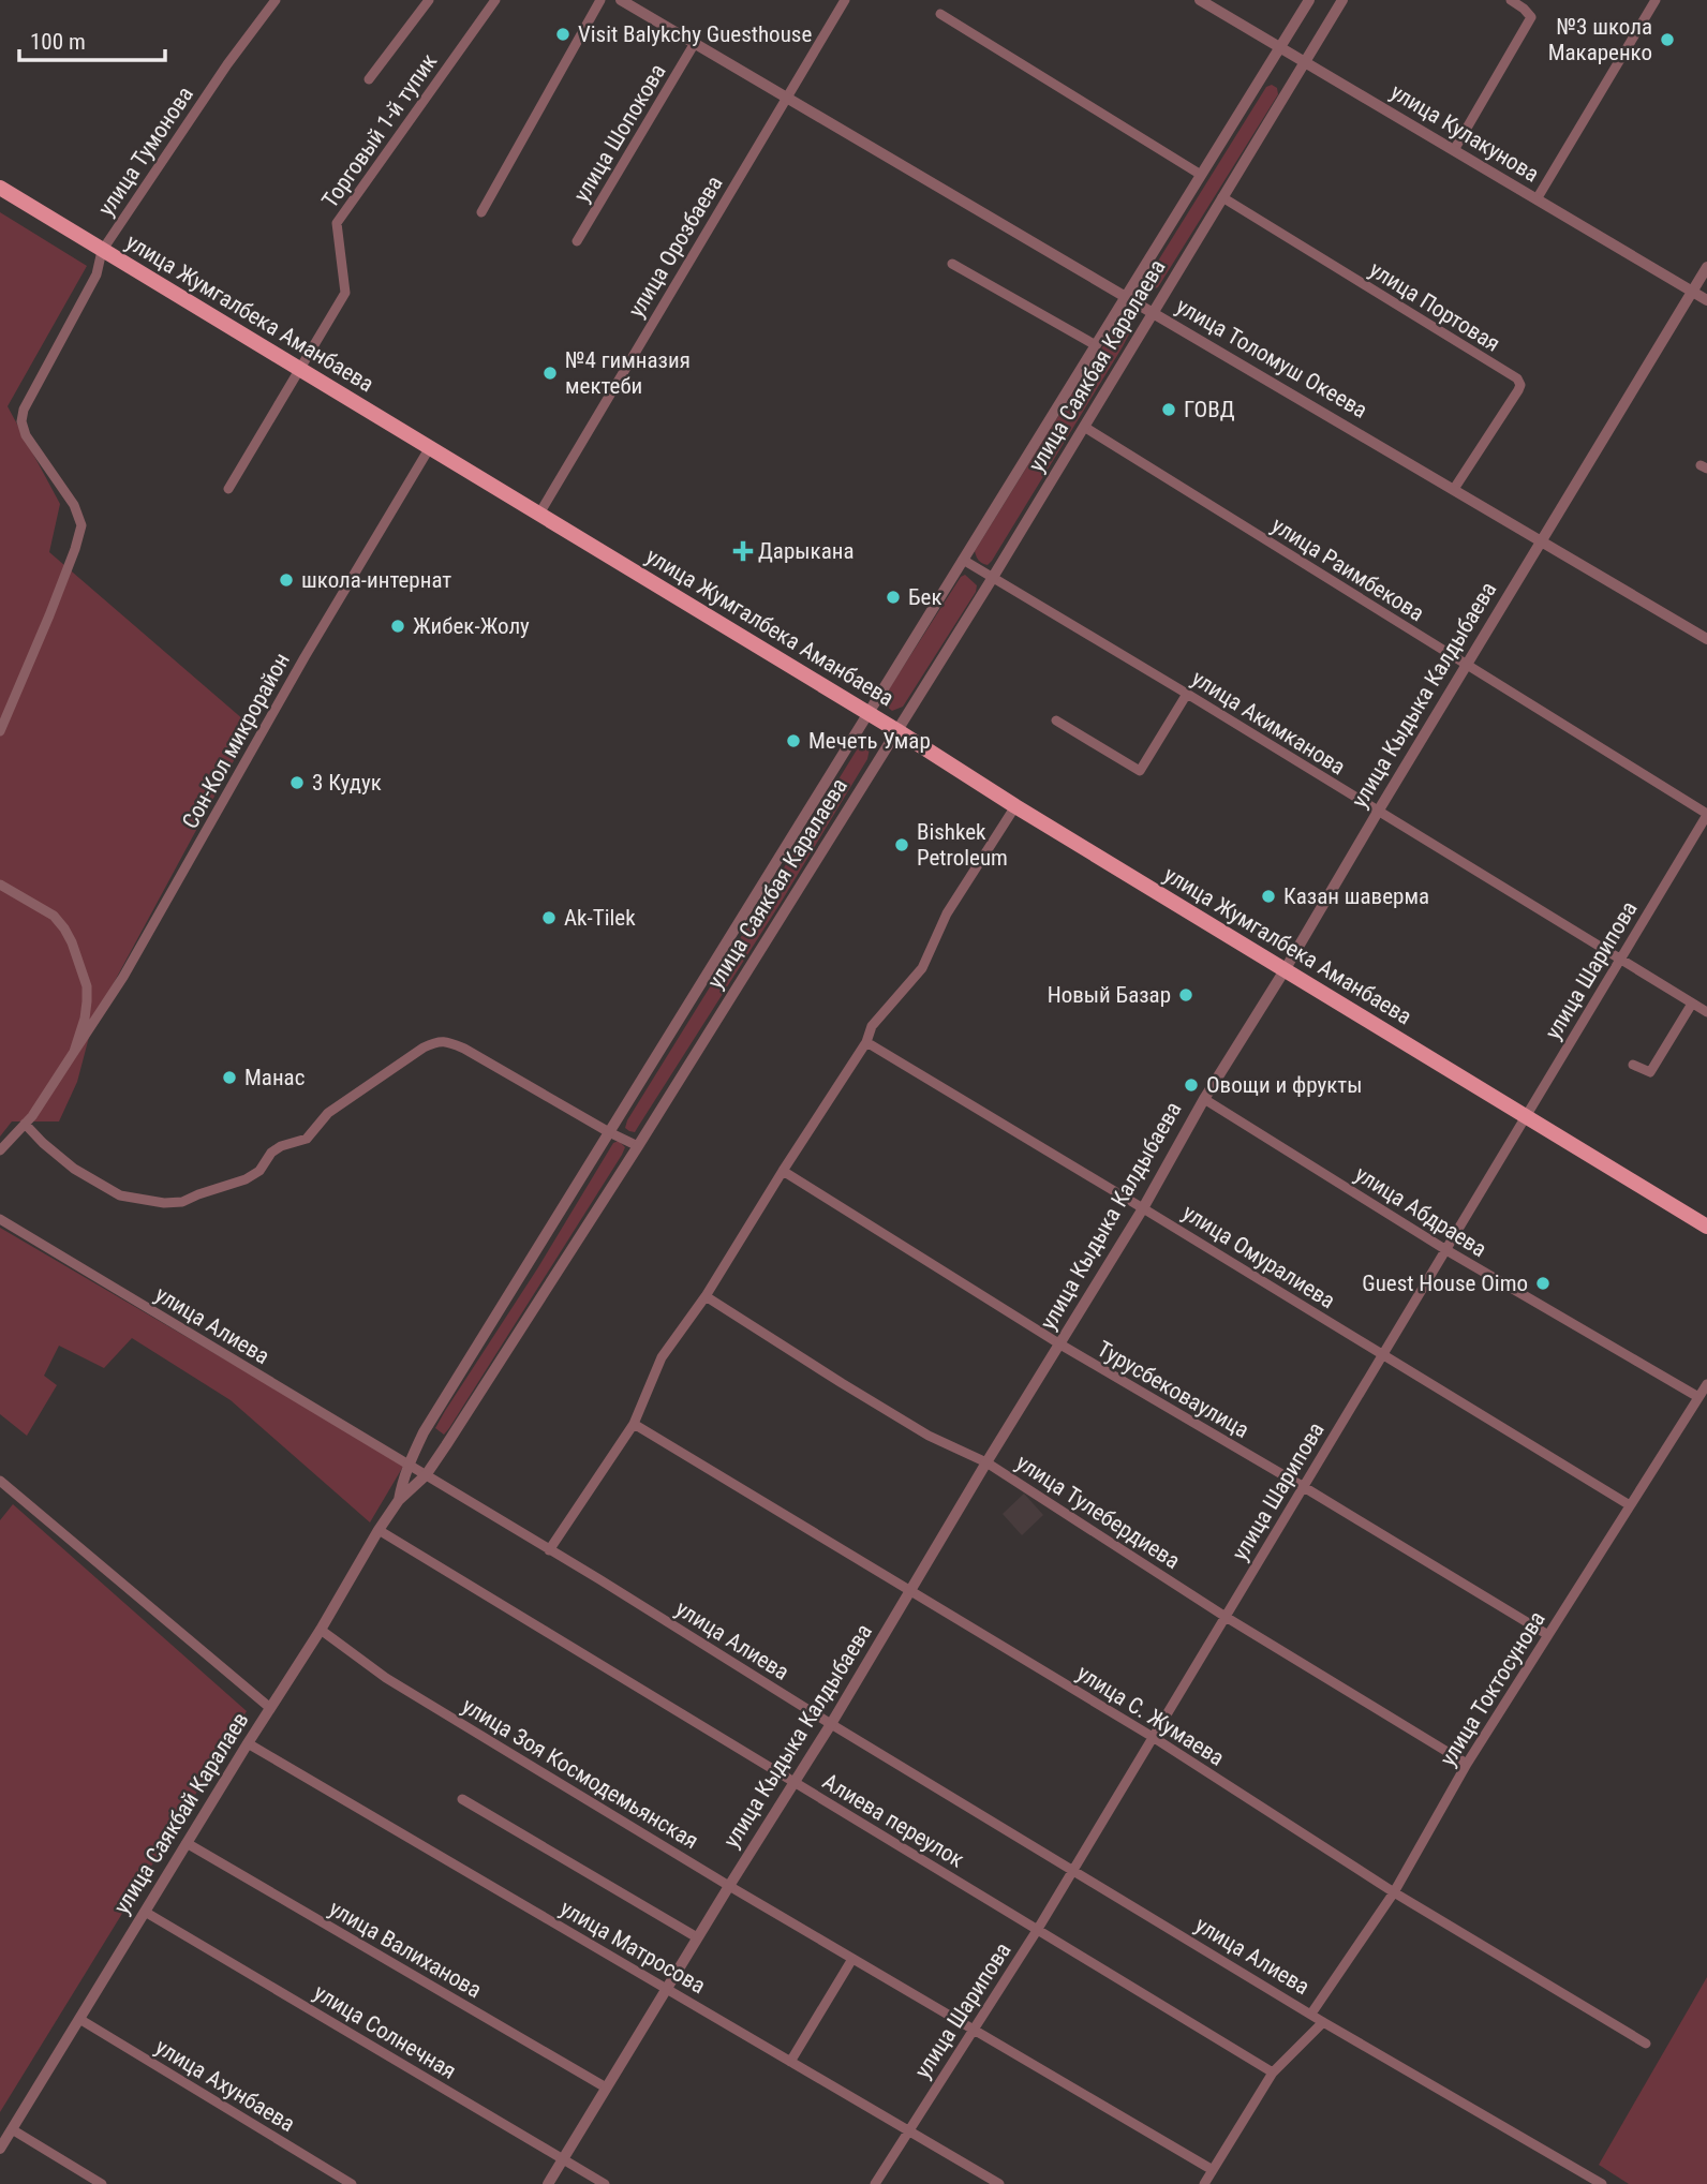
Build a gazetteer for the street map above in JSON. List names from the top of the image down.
{
  "streets": {
    "main road": ["улица Жумгалбека Аманбаева"],
    "street": [
      "Торговый 1-й тупик",
      "улица Шопокова",
      "улица Кулакунова",
      "улица Тумонова",
      "улица Орозбаева",
      "улица Портовая",
      "улица Толомуш Океева",
      "улица Саякбая Каралаева",
      "улица Раимбекова",
      "улица Кыдыка Калдыбаева",
      "улица Акимканова",
      "Сон-Кол микрорайон",
      "улица Шарипова",
      "улица Абдраева",
      "улица Омуралиева",
      "улица Алиева",
      "Турусбековаулица",
      "улица Тулебердиева",
      "улица Токтосунова",
      "улица С. Жумаева",
      "улица Зоя Космодемьянская",
      "улица Саякбай Каралаев",
      "Алиева переулок",
      "улица Матросова",
      "улица Валиханова",
      "улица Солнечная",
      "улица Ахунбаева"
    ]
  },
  "crossings": [
    ["Торговый 1-й тупик", "улица Жумгалбека Аманбаева"],
    ["улица Шопокова", "улица Толомуш Океева"],
    ["улица Кулакунова", "улица Саякбая Каралаева"],
    ["улица Кулакунова", "улица Кыдыка Калдыбаева"],
    ["улица Тумонова", "улица Жумгалбека Аманбаева"],
    ["улица Орозбаева", "улица Жумгалбека Аманбаева"],
    ["улица Орозбаева", "улица Толомуш Океева"],
    ["улица Портовая", "улица Толомуш Океева"],
    ["улица Портовая", "улица Саякбая Каралаева"],
    ["улица Жумгалбека Аманбаева", "улица Саякбая Каралаева"],
    ["улица Жумгалбека Аманбаева", "улица Кыдыка Калдыбаева"],
    ["улица Жумгалбека Аманбаева", "Сон-Кол микрорайон"],
    ["улица Жумгалбека Аманбаева", "улица Шарипова"],
    ["улица Толомуш Океева", "улица Саякбая Каралаева"],
    ["улица Толомуш Океева", "улица Кыдыка Калдыбаева"],
    ["улица Саякбая Каралаева", "улица Раимбекова"],
    ["улица Саякбая Каралаева", "улица Акимканова"],
    ["улица Саякбая Каралаева", "улица Алиева"],
    ["улица Саякбая Каралаева", "улица Саякбай Каралаев"],
    ["улица Раимбекова", "улица Кыдыка Калдыбаева"],
    ["улица Раимбекова", "улица Шарипова"],
    ["улица Кыдыка Калдыбаева", "улица Акимканова"],
    ["улица Кыдыка Калдыбаева", "улица Абдраева"],
    ["улица Кыдыка Калдыбаева", "улица Омуралиева"],
    ["улица Кыдыка Калдыбаева", "улица Алиева"],
    ["улица Кыдыка Калдыбаева", "Турусбековаулица"],
    ["улица Кыдыка Калдыбаева", "улица Тулебердиева"],
    ["улица Кыдыка Калдыбаева", "улица С. Жумаева"],
    ["улица Кыдыка Калдыбаева", "улица Зоя Космодемьянская"],
    ["улица Кыдыка Калдыбаева", "Алиева переулок"],
    ["улица Кыдыка Калдыбаева", "улица Матросова"],
    ["улица Кыдыка Калдыбаева", "улица Валиханова"],
    ["улица Кыдыка Калдыбаева", "улица Солнечная"],
    ["улица Акимканова", "улица Шарипова"],
    ["улица Шарипова", "улица Абдраева"],
    ["улица Шарипова", "улица Омуралиева"],
    ["улица Шарипова", "улица Алиева"],
    ["улица Шарипова", "Турусбековаулица"],
    ["улица Шарипова", "улица Тулебердиева"],
    ["улица Шарипова", "улица С. Жумаева"],
    ["улица Шарипова", "улица Зоя Космодемьянская"],
    ["улица Шарипова", "Алиева переулок"],
    ["улица Шарипова", "улица Матросова"],
    ["улица Абдраева", "улица Токтосунова"],
    ["улица Омуралиева", "улица Токтосунова"],
    ["улица Алиева", "улица Токтосунова"],
    ["улица Алиева", "улица Саякбай Каралаев"],
    ["Турусбековаулица", "улица Токтосунова"],
    ["улица Тулебердиева", "улица Токтосунова"],
    ["улица Токтосунова", "улица С. Жумаева"],
    ["улица Зоя Космодемьянская", "улица Саякбай Каралаев"],
    ["улица Саякбай Каралаев", "Алиева переулок"],
    ["улица Саякбай Каралаев", "улица Матросова"],
    ["улица Саякбай Каралаев", "улица Валиханова"],
    ["улица Саякбай Каралаев", "улица Солнечная"],
    ["улица Саякбай Каралаев", "улица Ахунбаева"]
  ],
  "places": {
    "other": [
      "Visit Balykchy Guesthouse",
      "№3 школа Макаренко",
      "№4 гимназия мектеби",
      "ГОВД",
      "школа-интернат",
      "Бек",
      "Жибек-Жолу",
      "Мечеть Умар",
      "3 Кудук",
      "Bishkek Petroleum",
      "Казан шаверма",
      "Ak-Tilek",
      "Новый Базар",
      "Манас",
      "Овощи и фрукты",
      "Guest House Oimo"
    ],
    "health": ["Дарыкана"]
  },
  "scale_bar": "100 m"
}
